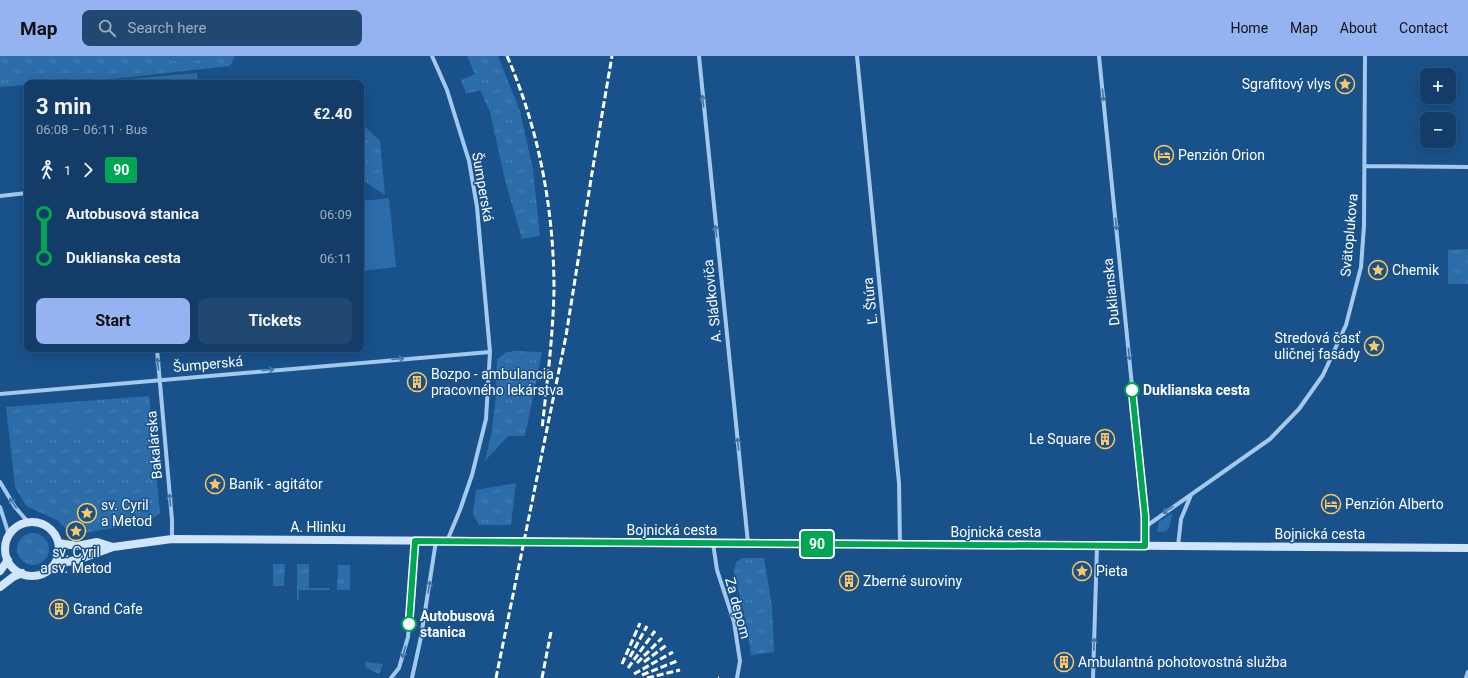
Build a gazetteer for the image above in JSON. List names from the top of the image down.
{
  "streets": {
    "street": [
      "Šumperská",
      "Svätoplukova",
      "Duklianska",
      "A. Sládkoviča",
      "Ľ. Štúra",
      "Bakalárska",
      "A. Hlinku",
      "Bojnická cesta",
      "Za depom"
    ]
  },
  "crossings": [
    ["Šumperská", "Bakalárska"],
    ["Šumperská", "A. Hlinku"],
    ["Svätoplukova", "Duklianska"],
    ["A. Sládkoviča", "Bojnická cesta"],
    ["Ľ. Štúra", "Bojnická cesta"],
    ["Bakalárska", "A. Hlinku"],
    ["A. Hlinku", "Bojnická cesta"],
    ["Bojnická cesta", "Za depom"]
  ],
  "one_way": ["Duklianska", "A. Sládkoviča", "Bakalárska"],
  "places": {
    "place": [
      "Sgrafitový vlys",
      "Chemik",
      "Stredová časť uličnej fasády",
      "Baník - agitátor",
      "sv. Cyril a Metod",
      "sv. Cyril a sv. Metod",
      "Pieta"
    ],
    "hotel": ["Penzión Orion", "Penzión Alberto"],
    "building": [
      "Bozpo - ambulancia pracovného lekárstva",
      "Le Square",
      "Zberné suroviny",
      "Grand Cafe",
      "Ambulantná pohotovostná služba"
    ],
    "other": ["Duklianska cesta", "Autobusová stanica"]
  },
  "lines": ["bus line 90"],
  "page": {
    "header": "Map",
    "search": "Search here",
    "nav": [
      "Home",
      "Map",
      "About",
      "Contact"
    ],
    "on_map": "90",
    "map_buttons": ["+", "−"],
    "heading": ["3 min", "06:08 – 06:11 · Bus", "€2.40"],
    "legs": ["1", "90"],
    "list": [
      {
        "name": "Autobusová stanica",
        "value": "06:09"
      },
      {
        "name": "Duklianska cesta",
        "value": "06:11"
      }
    ],
    "buttons": ["Start", "Tickets"]
  }
}
